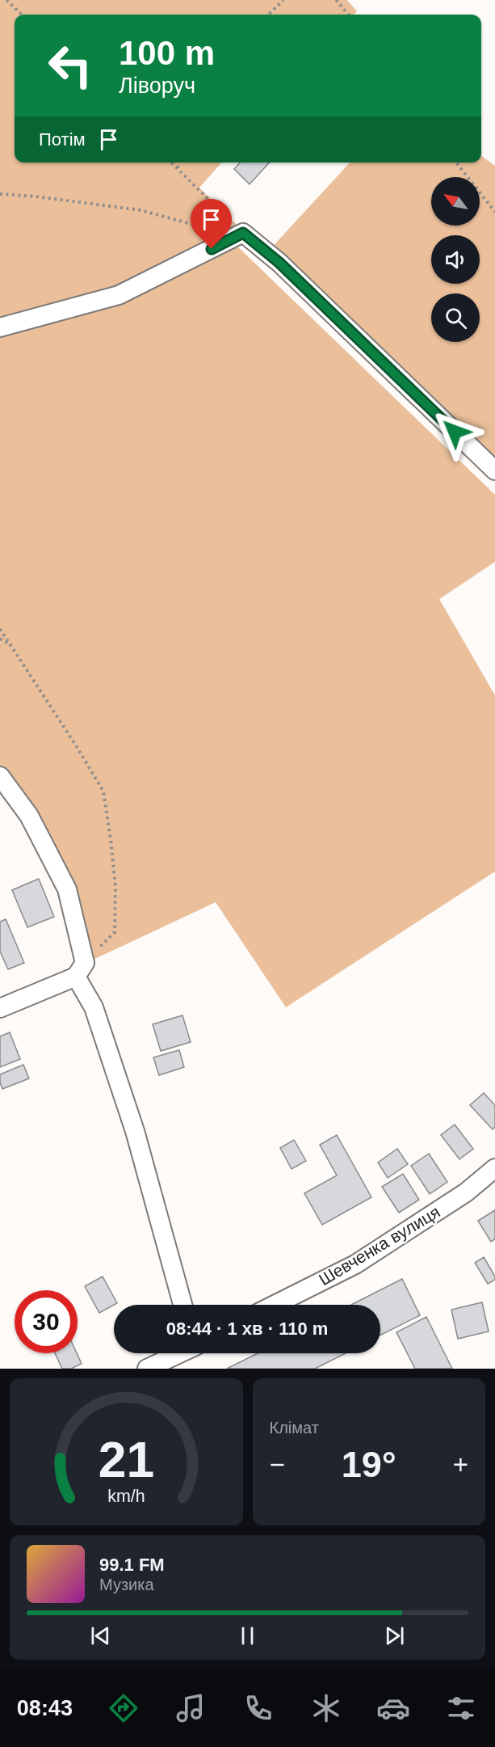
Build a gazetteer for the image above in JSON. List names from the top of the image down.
{
  "streets": {
    "street": ["Шевченка вулиця"]
  },
  "north": "top left",
  "page": {
    "turn": ["100 m", "Ліворуч"],
    "then": "Потім",
    "limit": "30",
    "trip": "08:44 · 1 хв · 110 m",
    "tile": "Клімат",
    "heat": ["−", "19°", "+"],
    "song": ["99.1 FM", "Музика"],
    "tabs": "08:43",
    "gauge": ["21", "km/h"]
  }
}
